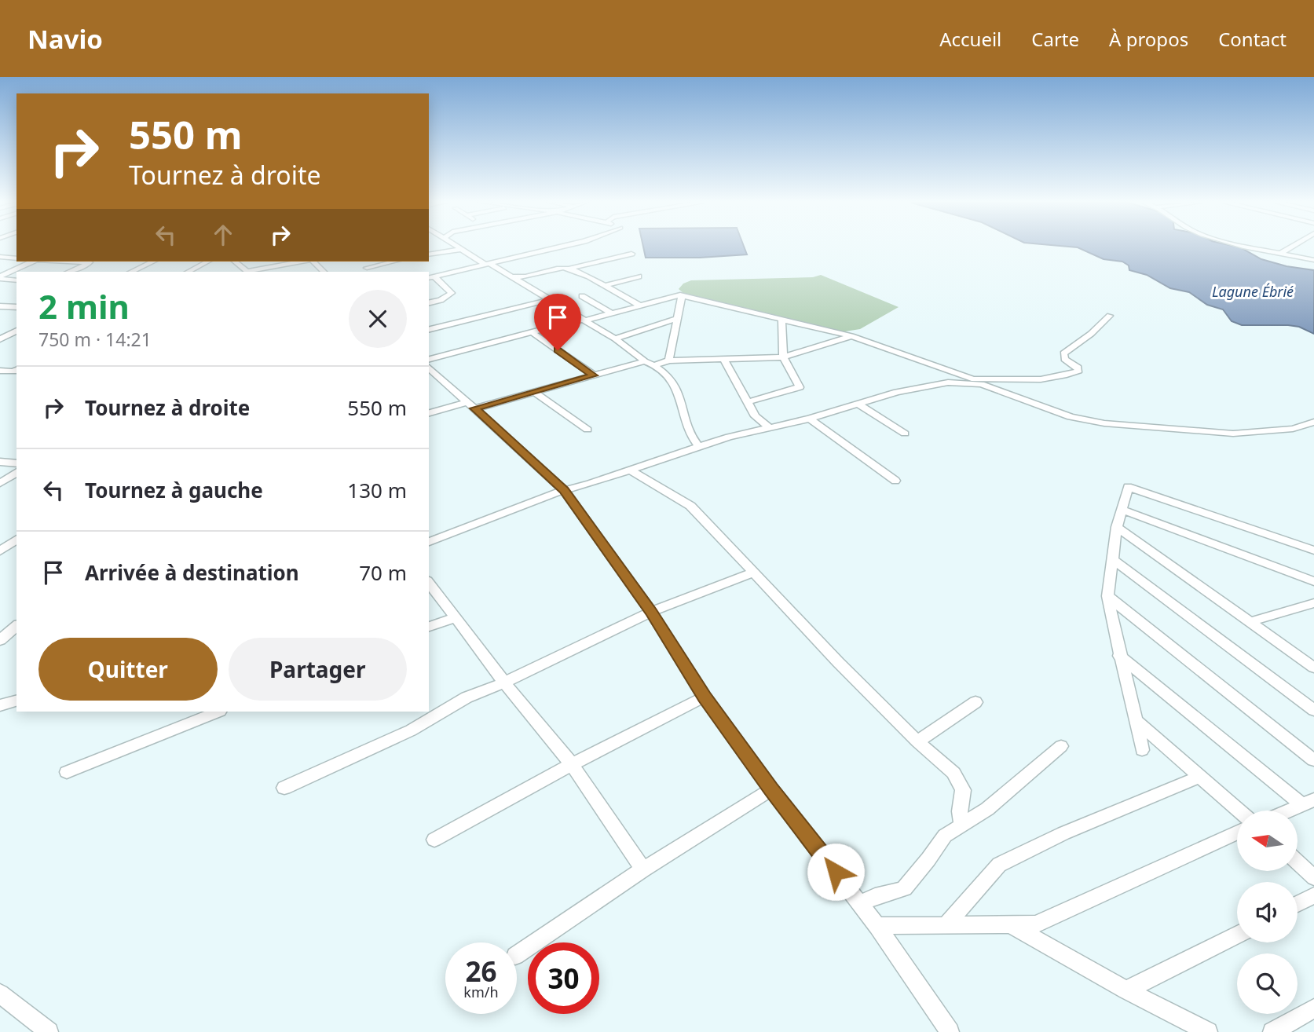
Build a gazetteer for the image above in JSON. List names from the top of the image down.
{
  "water": ["Lagune Ébrié"],
  "north": "left",
  "page": {
    "header": "Navio",
    "nav": [
      "Accueil",
      "Carte",
      "À propos",
      "Contact"
    ],
    "turn": ["550 m", "Tournez à droite"],
    "heading": ["2 min", "750 m · 14:21"],
    "list": [
      {
        "name": "Tournez à droite",
        "value": "550 m"
      },
      {
        "name": "Tournez à gauche",
        "value": "130 m"
      },
      {
        "name": "Arrivée à destination",
        "value": "70 m"
      }
    ],
    "buttons": ["Quitter", "Partager"],
    "speed": "26 km/h",
    "limit": "30"
  }
}
